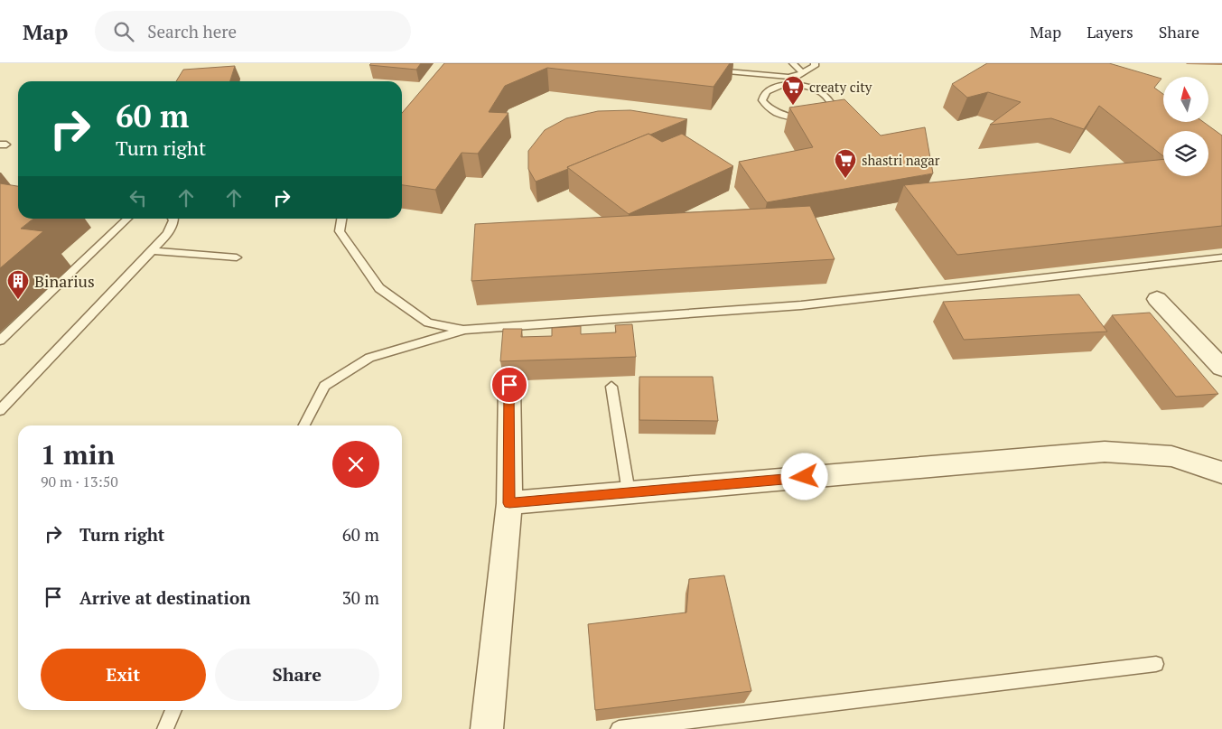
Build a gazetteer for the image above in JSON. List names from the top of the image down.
{
  "places": {
    "supermarket": ["creaty city", "shastri nagar"],
    "building": ["Binarius"]
  },
  "north": "top",
  "page": {
    "header": "Map",
    "search": "Search here",
    "nav": ["Map", "Layers", "Share"],
    "turn": ["60 m", "Turn right"],
    "heading": ["1 min", "90 m · 13:50"],
    "list": [
      {
        "name": "Turn right",
        "value": "60 m"
      },
      {
        "name": "Arrive at destination",
        "value": "30 m"
      }
    ],
    "buttons": ["Exit", "Share"]
  }
}
